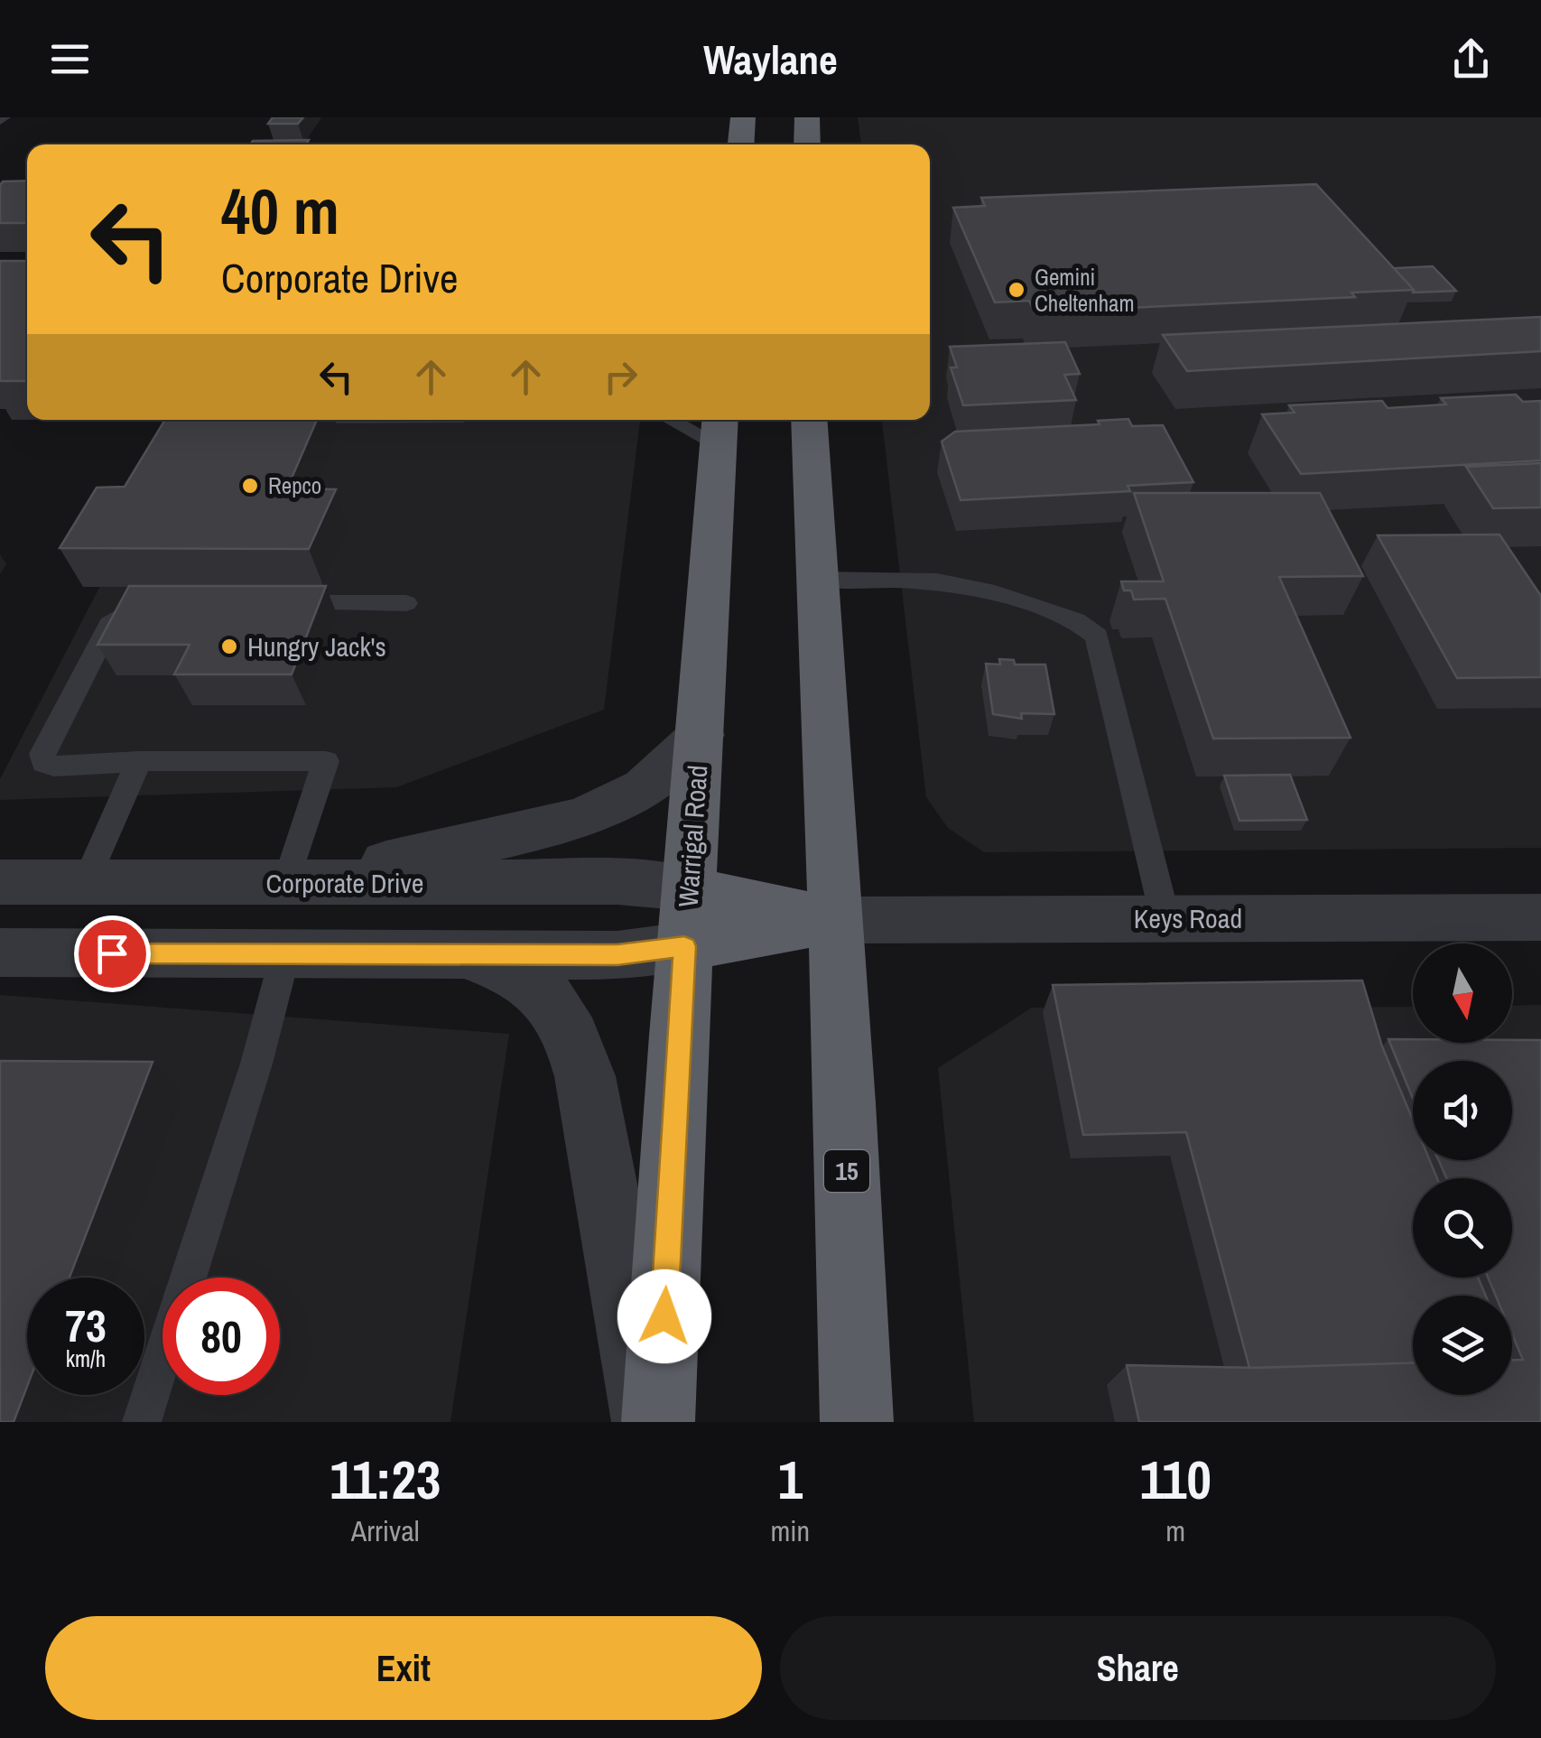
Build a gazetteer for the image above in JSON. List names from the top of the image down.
{
  "streets": {
    "highway": ["Warrigal Road", "15"],
    "street": ["Corporate Drive", "Keys Road"]
  },
  "crossings": [
    ["Warrigal Road", "Corporate Drive"],
    ["Keys Road", "15"]
  ],
  "places": ["Gemini Cheltenham", "Repco", "Hungry Jack's"],
  "north": "bottom",
  "page": {
    "header": "Waylane",
    "turn": ["40 m", "Corporate Drive"],
    "speed": "73 km/h",
    "limit": "80",
    "eta": [
      "11:23",
      "Arrival",
      "1",
      "min",
      "110",
      "m"
    ],
    "buttons": ["Exit", "Share"]
  }
}
